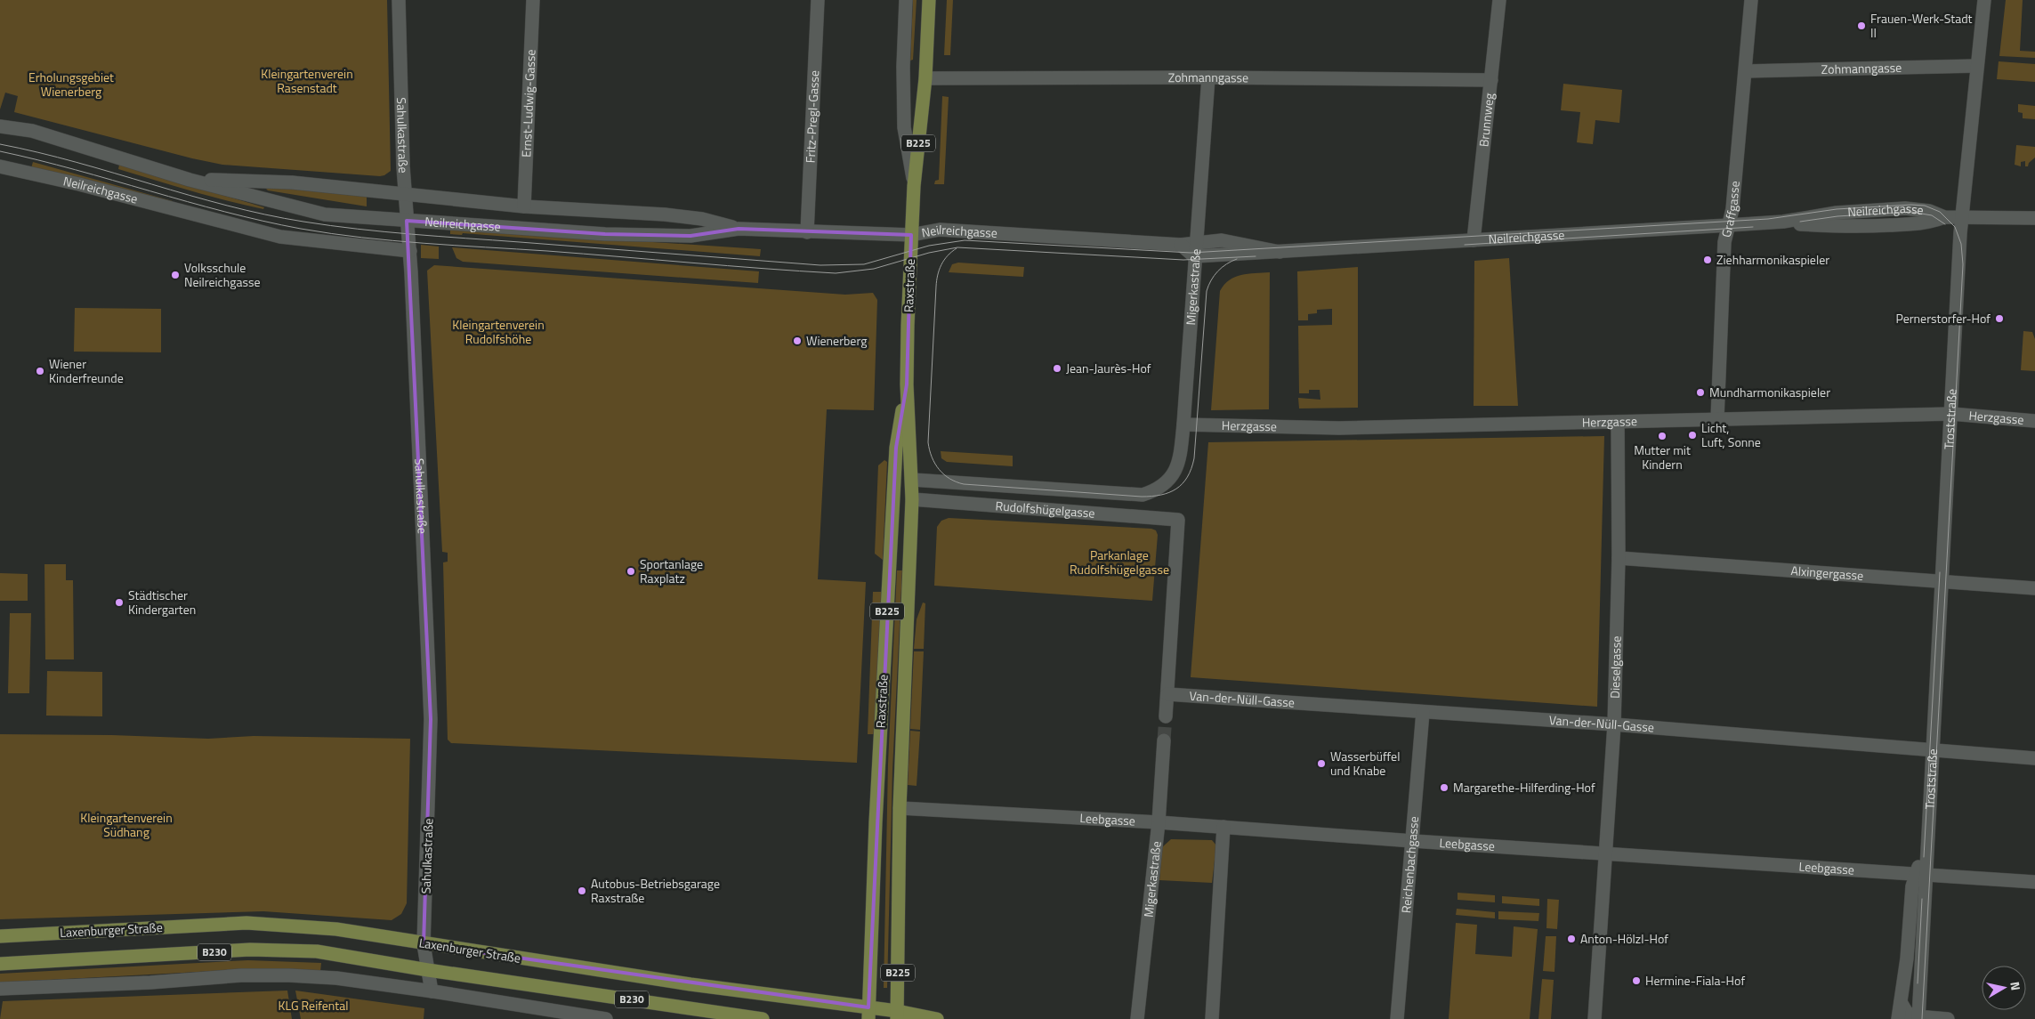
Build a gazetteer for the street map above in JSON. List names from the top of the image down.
{
  "streets": {
    "main road": [
      "B225",
      "Raxstraße",
      "Laxenburger Straße",
      "B230"
    ],
    "street": [
      "Zohmanngasse",
      "Ernst-Ludwig-Gasse",
      "Fritz-Pregl-Gasse",
      "Brunnweg",
      "Sahulkastraße",
      "Neilreichgasse",
      "Graffgasse",
      "Migerkastraße",
      "Herzgasse",
      "Troststraße",
      "Rudolfshügelgasse",
      "Alxingergasse",
      "Dieselgasse",
      "Van-der-Nüll-Gasse",
      "Leebgasse",
      "Reichenbachgasse"
    ]
  },
  "crossings": [
    ["Zohmanngasse", "Brunnweg"],
    ["Zohmanngasse", "Graffgasse"],
    ["Zohmanngasse", "Raxstraße"],
    ["Zohmanngasse", "Migerkastraße"],
    ["Zohmanngasse", "Troststraße"],
    ["Ernst-Ludwig-Gasse", "Neilreichgasse"],
    ["Fritz-Pregl-Gasse", "Neilreichgasse"],
    ["Brunnweg", "Neilreichgasse"],
    ["Sahulkastraße", "Neilreichgasse"],
    ["Sahulkastraße", "Laxenburger Straße"],
    ["Neilreichgasse", "Graffgasse"],
    ["Neilreichgasse", "Raxstraße"],
    ["Neilreichgasse", "Migerkastraße"],
    ["Neilreichgasse", "Troststraße"],
    ["Graffgasse", "Herzgasse"],
    ["Raxstraße", "Rudolfshügelgasse"],
    ["Raxstraße", "Leebgasse"],
    ["Raxstraße", "Laxenburger Straße"],
    ["Migerkastraße", "Herzgasse"],
    ["Migerkastraße", "Rudolfshügelgasse"],
    ["Migerkastraße", "Leebgasse"],
    ["Herzgasse", "Troststraße"],
    ["Herzgasse", "Dieselgasse"],
    ["Troststraße", "Alxingergasse"],
    ["Troststraße", "Van-der-Nüll-Gasse"],
    ["Troststraße", "Leebgasse"],
    ["Rudolfshügelgasse", "Van-der-Nüll-Gasse"],
    ["Alxingergasse", "Dieselgasse"],
    ["Dieselgasse", "Van-der-Nüll-Gasse"],
    ["Dieselgasse", "Leebgasse"],
    ["Van-der-Nüll-Gasse", "Reichenbachgasse"],
    ["Leebgasse", "Reichenbachgasse"]
  ],
  "parks": [
    "Kleingartenverein Rasenstadt",
    "Erholungsgebiet Wienerberg",
    "Kleingartenverein Rudolfshöhe",
    "Parkanlage Rudolfshügelgasse",
    "Kleingartenverein Südhang",
    "KLG Reifental"
  ],
  "places": [
    "Frauen-Werk-Stadt II",
    "Ziehharmonikaspieler",
    "Volksschule Neilreichgasse",
    "Pernerstorfer-Hof",
    "Wienerberg",
    "Jean-Jaurès-Hof",
    "Wiener Kinderfreunde",
    "Mundharmonikaspieler",
    "Licht, Luft, Sonne",
    "Mutter mit Kindern",
    "Sportanlage Raxplatz",
    "Städtischer Kindergarten",
    "Wasserbüffel und Knabe",
    "Margarethe-Hilferding-Hof",
    "Autobus-Betriebsgarage Raxstraße",
    "Anton-Hölzl-Hof",
    "Hermine-Fiala-Hof"
  ],
  "north": "right"
}
